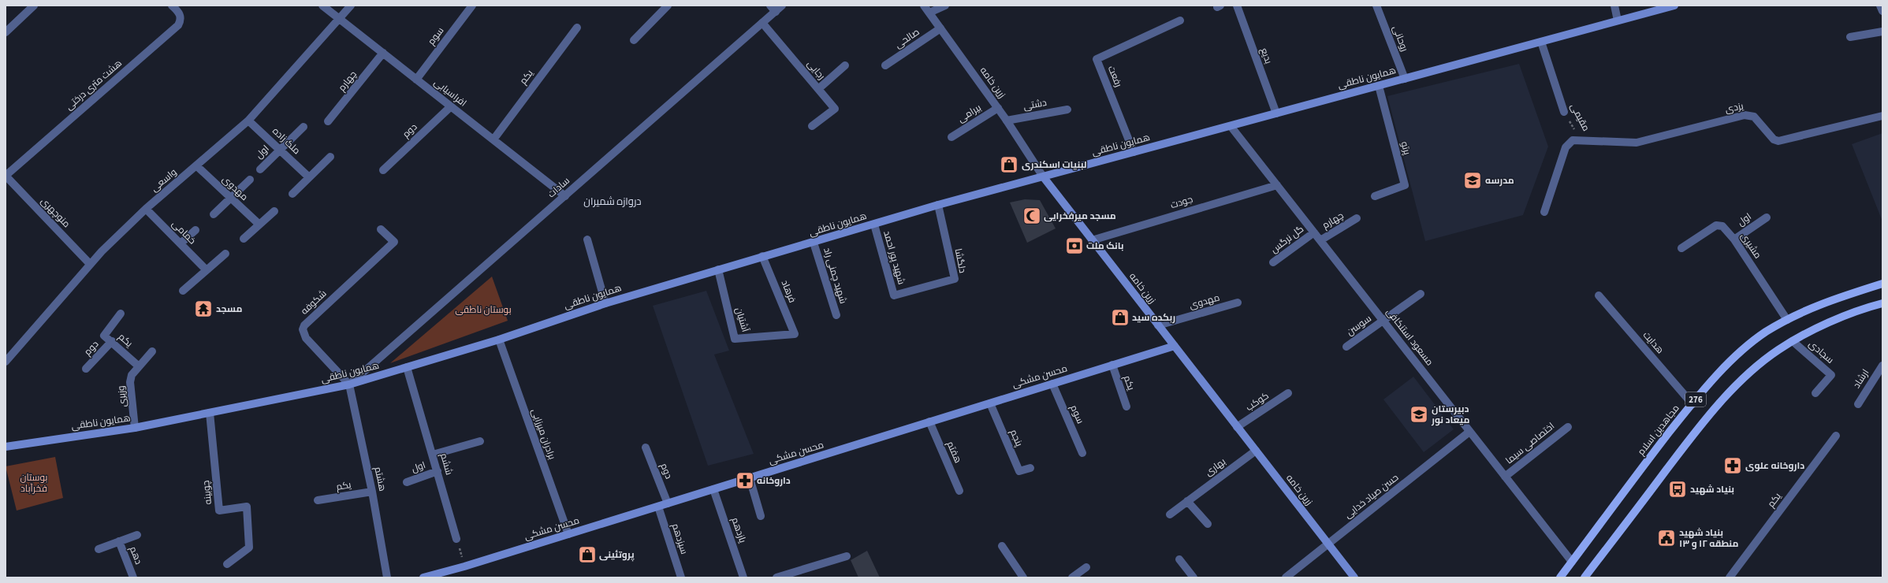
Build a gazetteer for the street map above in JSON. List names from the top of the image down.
{
  "streets": {
    "main road": [
      "همایون ناطقی",
      "زرین خامه",
      "محسن مشکی",
      "276",
      "مجاهدین اسلام"
    ],
    "street": [
      "سوم",
      "صالحی",
      "روحانی",
      "بدیع",
      "رجایی",
      "رفعت",
      "یکم",
      "چهارم",
      "هشت متری درختی",
      "افراسیابی",
      "دشتی",
      "یزدی",
      "بیرامی",
      "مقیمی",
      "دوم",
      "ملک زاده",
      "پرتو",
      "اول",
      "واسعی",
      "سادات",
      "مهدوی",
      "جودت",
      "منوچهری",
      "خمامی",
      "گل نرگس",
      "مشیری",
      "شهید پور احمد",
      "دلگشا",
      "شهید چمنی راد",
      "فرهاد",
      "شکوفه",
      "آشتیان",
      "سوسن",
      "مسعود استنکافی",
      "هدایت",
      "سجادی",
      "ارشاد",
      "وزیری",
      "کوکب",
      "برادران میرزایی",
      "پنجم",
      "اختصاصی سیما",
      "هفتم",
      "ششم",
      "بهاری",
      "هشتم",
      "چوبینه",
      "حسن صیاد خدایی",
      "یازدهم",
      "سیزدهم",
      "دهم"
    ]
  },
  "crossings": [
    ["سوم", "افراسیابی"],
    ["سوم", "محسن مشکی"],
    ["صالحی", "زرین خامه"],
    ["روحانی", "همایون ناطقی"],
    ["بدیع", "همایون ناطقی"],
    ["رجایی", "سادات"],
    ["رفعت", "همایون ناطقی"],
    ["یکم", "افراسیابی"],
    ["یکم", "دوم"],
    ["یکم", "محسن مشکی"],
    ["یکم", "وزیری"],
    ["یکم", "هشتم"],
    ["همایون ناطقی", "زرین خامه"],
    ["همایون ناطقی", "مقیمی"],
    ["همایون ناطقی", "پرتو"],
    ["همایون ناطقی", "سادات"],
    ["همایون ناطقی", "شهید پور احمد"],
    ["همایون ناطقی", "دلگشا"],
    ["همایون ناطقی", "شهید چمنی راد"],
    ["همایون ناطقی", "فرهاد"],
    ["همایون ناطقی", "شکوفه"],
    ["همایون ناطقی", "آشتیان"],
    ["همایون ناطقی", "مسعود استنکافی"],
    ["همایون ناطقی", "وزیری"],
    ["همایون ناطقی", "برادران میرزایی"],
    ["همایون ناطقی", "ششم"],
    ["همایون ناطقی", "هشتم"],
    ["همایون ناطقی", "چوبینه"],
    ["چهارم", "افراسیابی"],
    ["چهارم", "مسعود استنکافی"],
    ["زرین خامه", "دشتی"],
    ["زرین خامه", "بیرامی"],
    ["زرین خامه", "مهدوی"],
    ["زرین خامه", "جودت"],
    ["زرین خامه", "محسن مشکی"],
    ["زرین خامه", "کوکب"],
    ["زرین خامه", "بهاری"],
    ["زرین خامه", "حسن صیاد خدایی"],
    ["هشت متری درختی", "منوچهری"],
    ["افراسیابی", "دوم"],
    ["افراسیابی", "واسعی"],
    ["افراسیابی", "سادات"],
    ["یزدی", "مقیمی"],
    ["دوم", "محسن مشکی"],
    ["ملک زاده", "اول"],
    ["ملک زاده", "واسعی"],
    ["اول", "مشیری"],
    ["اول", "ششم"],
    ["واسعی", "مهدوی"],
    ["واسعی", "منوچهری"],
    ["واسعی", "خمامی"],
    ["سادات", "شکوفه"],
    ["سادات", "هشتم"],
    ["جودت", "مسعود استنکافی"],
    ["گل نرگس", "مسعود استنکافی"],
    ["مشیری", "مجاهدین اسلام"],
    ["شهید پور احمد", "دلگشا"],
    ["فرهاد", "آشتیان"],
    ["شکوفه", "هشتم"],
    ["سوسن", "مسعود استنکافی"],
    ["مسعود استنکافی", "مجاهدین اسلام"],
    ["مسعود استنکافی", "اختصاصی سیما"],
    ["مسعود استنکافی", "حسن صیاد خدایی"],
    ["هدایت", "مجاهدین اسلام"],
    ["سجادی", "276"],
    ["محسن مشکی", "برادران میرزایی"],
    ["محسن مشکی", "پنجم"],
    ["محسن مشکی", "هفتم"],
    ["محسن مشکی", "یازدهم"],
    ["محسن مشکی", "سیزدهم"]
  ],
  "districts": ["دروازه شمیران"],
  "parks": ["بوستان ناطقی", "بوستان فخرآباد"],
  "places": {
    "shop": ["لبنیات اسکندری", "ربکده سید", "پروتئینی"],
    "school or university": ["مدرسه", "دبیرستان میعاد نور"],
    "mosque": ["مسجد میرفخرایی"],
    "bank": ["بانک ملت"],
    "temple": ["مسجد"],
    "pharmacy": ["داروخانه علوی", "داروخانه"],
    "bus stop": ["بنیاد شهید"],
    "public building": ["بنیاد شهید منطقه ۱۲ و ۱۳"]
  }
}
